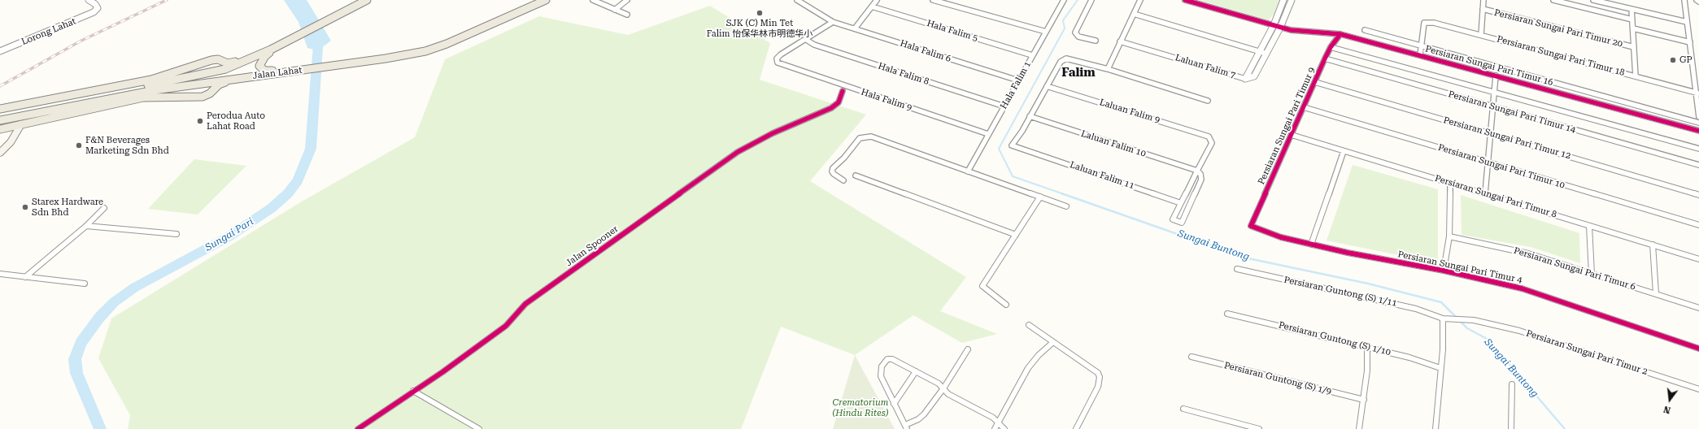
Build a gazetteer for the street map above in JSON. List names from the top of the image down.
{
  "streets": {
    "main road": ["Jalan Lahat"],
    "street": [
      "Persiaran Sungai Pari Timur 20",
      "Hala Falim 5",
      "Lorong Lahat",
      "Hala Falim 6",
      "Persiaran Sungai Pari Timur 18",
      "Persiaran Sungai Pari Timur 16",
      "Laluan Falim 7",
      "Hala Falim 8",
      "Hala Falim 1",
      "Hala Falim 9",
      "Laluan Falim 9",
      "Persiaran Sungai Pari Timur 14",
      "Persiaran Sungai Pari Timur 9",
      "Persiaran Sungai Pari Timur 12",
      "Laluan Falim 10",
      "Persiaran Sungai Pari Timur 10",
      "Laluan Falim 11",
      "Persiaran Sungai Pari Timur 8",
      "Jalan Spooner",
      "Persiaran Sungai Pari Timur 4",
      "Persiaran Sungai Pari Timur 6",
      "Persiaran Guntong (S) 1/11",
      "Persiaran Guntong (S) 1/10",
      "Persiaran Sungai Pari Timur 2",
      "Persiaran Guntong (S) 1/9"
    ]
  },
  "crossings": [
    ["Hala Falim 5", "Hala Falim 1"],
    ["Hala Falim 6", "Hala Falim 1"],
    ["Persiaran Sungai Pari Timur 18", "Persiaran Sungai Pari Timur 16"],
    ["Persiaran Sungai Pari Timur 16", "Laluan Falim 7"],
    ["Persiaran Sungai Pari Timur 16", "Persiaran Sungai Pari Timur 9"],
    ["Hala Falim 8", "Hala Falim 1"],
    ["Hala Falim 8", "Hala Falim 9"],
    ["Hala Falim 1", "Hala Falim 9"],
    ["Laluan Falim 9", "Laluan Falim 10"],
    ["Persiaran Sungai Pari Timur 14", "Persiaran Sungai Pari Timur 9"],
    ["Persiaran Sungai Pari Timur 9", "Persiaran Sungai Pari Timur 12"],
    ["Persiaran Sungai Pari Timur 9", "Persiaran Sungai Pari Timur 10"],
    ["Persiaran Sungai Pari Timur 9", "Persiaran Sungai Pari Timur 8"],
    ["Persiaran Sungai Pari Timur 9", "Persiaran Sungai Pari Timur 4"],
    ["Laluan Falim 10", "Laluan Falim 11"],
    ["Persiaran Guntong (S) 1/11", "Persiaran Sungai Pari Timur 2"]
  ],
  "districts": ["Falim"],
  "water": ["Sungai Pari", "Sungai Buntong"],
  "parks": ["Crematorium (Hindu Rites)"],
  "places": [
    "SJK (C) Min Tet Falim 怡保华林市明德华小",
    "GP",
    "Perodua Auto Lahat Road",
    "F&N Beverages Marketing Sdn Bhd",
    "Starex Hardware Sdn Bhd"
  ],
  "north": "bottom"
}
